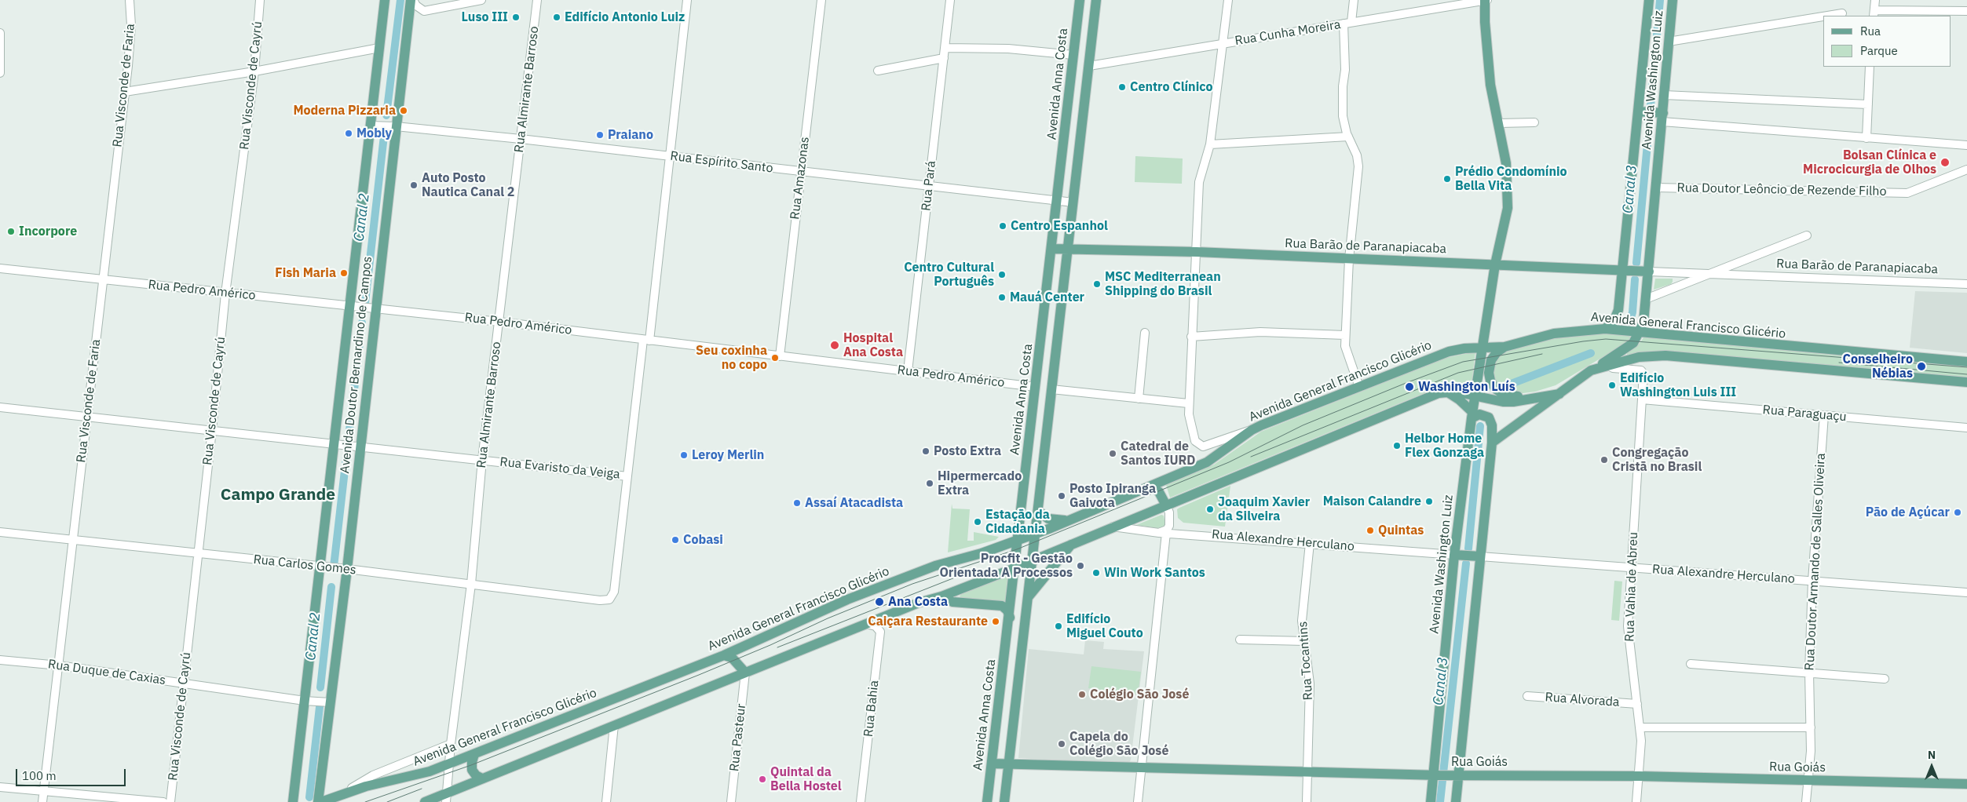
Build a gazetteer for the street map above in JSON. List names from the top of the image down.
{
  "streets": {
    "main road": [
      "Avenida Washington Luiz",
      "Avenida Anna Costa",
      "Rua Barão de Paranapiacaba",
      "Avenida General Francisco Glicério",
      "Avenida Doutor Bernardino de Campos",
      "Rua Goiás"
    ],
    "street": [
      "Rua Cunha Moreira",
      "Rua Visconde de Faria",
      "Rua Visconde de Cayrú",
      "Rua Almirante Barroso",
      "Rua Espírito Santo",
      "Rua Amazonas",
      "Rua Pará",
      "Rua Doutor Leôncio de Rezende Filho",
      "Rua Pedro Américo",
      "Rua Paraguaçu",
      "Rua Evaristo da Veiga",
      "Rua Alexandre Herculano",
      "Rua Doutor Armando de Salles Oliveira",
      "Rua Carlos Gomes",
      "Rua Vahia de Abreu",
      "Rua Tocantins",
      "Rua Duque de Caxias",
      "Rua Alvorada",
      "Rua Bahia",
      "Rua Pasteur"
    ]
  },
  "crossings": [
    ["Rua Cunha Moreira", "Avenida Washington Luiz"],
    ["Avenida Washington Luiz", "Rua Doutor Leôncio de Rezende Filho"],
    ["Avenida Washington Luiz", "Rua Barão de Paranapiacaba"],
    ["Avenida Washington Luiz", "Avenida General Francisco Glicério"],
    ["Avenida Washington Luiz", "Rua Alexandre Herculano"],
    ["Avenida Washington Luiz", "Rua Goiás"],
    ["Avenida Anna Costa", "Rua Espírito Santo"],
    ["Avenida Anna Costa", "Rua Barão de Paranapiacaba"],
    ["Avenida Anna Costa", "Rua Pedro Américo"],
    ["Avenida Anna Costa", "Avenida General Francisco Glicério"],
    ["Avenida Anna Costa", "Rua Goiás"],
    ["Rua Visconde de Faria", "Rua Pedro Américo"],
    ["Rua Visconde de Faria", "Rua Evaristo da Veiga"],
    ["Rua Visconde de Faria", "Rua Carlos Gomes"],
    ["Rua Visconde de Faria", "Rua Duque de Caxias"],
    ["Rua Visconde de Cayrú", "Rua Pedro Américo"],
    ["Rua Visconde de Cayrú", "Rua Evaristo da Veiga"],
    ["Rua Visconde de Cayrú", "Rua Carlos Gomes"],
    ["Rua Visconde de Cayrú", "Rua Duque de Caxias"],
    ["Rua Almirante Barroso", "Rua Espírito Santo"],
    ["Rua Almirante Barroso", "Rua Pedro Américo"],
    ["Rua Almirante Barroso", "Avenida General Francisco Glicério"],
    ["Rua Almirante Barroso", "Rua Evaristo da Veiga"],
    ["Rua Almirante Barroso", "Rua Carlos Gomes"],
    ["Rua Espírito Santo", "Rua Amazonas"],
    ["Rua Espírito Santo", "Rua Pará"],
    ["Rua Espírito Santo", "Avenida Doutor Bernardino de Campos"],
    ["Rua Amazonas", "Rua Pedro Américo"],
    ["Rua Pará", "Rua Pedro Américo"],
    ["Rua Pedro Américo", "Avenida Doutor Bernardino de Campos"],
    ["Avenida Doutor Bernardino de Campos", "Rua Evaristo da Veiga"],
    ["Avenida Doutor Bernardino de Campos", "Rua Carlos Gomes"],
    ["Avenida Doutor Bernardino de Campos", "Rua Duque de Caxias"],
    ["Rua Paraguaçu", "Rua Doutor Armando de Salles Oliveira"],
    ["Rua Paraguaçu", "Rua Vahia de Abreu"],
    ["Rua Evaristo da Veiga", "Rua Carlos Gomes"],
    ["Rua Alexandre Herculano", "Rua Doutor Armando de Salles Oliveira"],
    ["Rua Alexandre Herculano", "Rua Vahia de Abreu"],
    ["Rua Alexandre Herculano", "Rua Tocantins"],
    ["Rua Doutor Armando de Salles Oliveira", "Rua Goiás"],
    ["Rua Vahia de Abreu", "Rua Alvorada"],
    ["Rua Vahia de Abreu", "Rua Goiás"],
    ["Rua Tocantins", "Rua Goiás"]
  ],
  "districts": ["Campo Grande"],
  "water": ["Canal 3", "Canal 2"],
  "places": [
    "Luso III",
    "Edifício Antonio Luiz",
    "Centro Clínico",
    "Moderna Pizzaria",
    "Mobly",
    "Praiano",
    "Bolsan Clínica e Microcicurgia de Olhos",
    "Prédio Condomínio Bella Vita",
    "Auto Posto Nautica Canal 2",
    "Centro Espanhol",
    "Incorpore",
    "Fish Maria",
    "Centro Cultural Português",
    "MSC Mediterranean Shipping do Brasil",
    "Mauá Center",
    "Hospital Ana Costa",
    "Seu coxinha no copo",
    "Conselheiro Nébias",
    "Edifício Washington Luis III",
    "Washington Luís",
    "Helbor Home Flex Gonzaga",
    "Posto Extra",
    "Catedral de Santos IURD",
    "Leroy Merlin",
    "Congregação Cristã no Brasil",
    "Hipermercado Extra",
    "Posto Ipiranga Gaivota",
    "Maison Calandre",
    "Assaí Atacadista",
    "Joaquim Xavier da Silveira",
    "Pão de Açúcar",
    "Estação da Cidadania",
    "Quintas",
    "Cobasi",
    "Procfit - Gestão Orientada A Processos",
    "Win Work Santos",
    "Ana Costa",
    "Caiçara Restaurante",
    "Edifício Miguel Couto",
    "Colégio São José",
    "Capela do Colégio São José",
    "Quintal da Bella Hostel"
  ],
  "legend": ["Rua", "Parque"],
  "scale_bar": "100 m",
  "north": "top"
}
